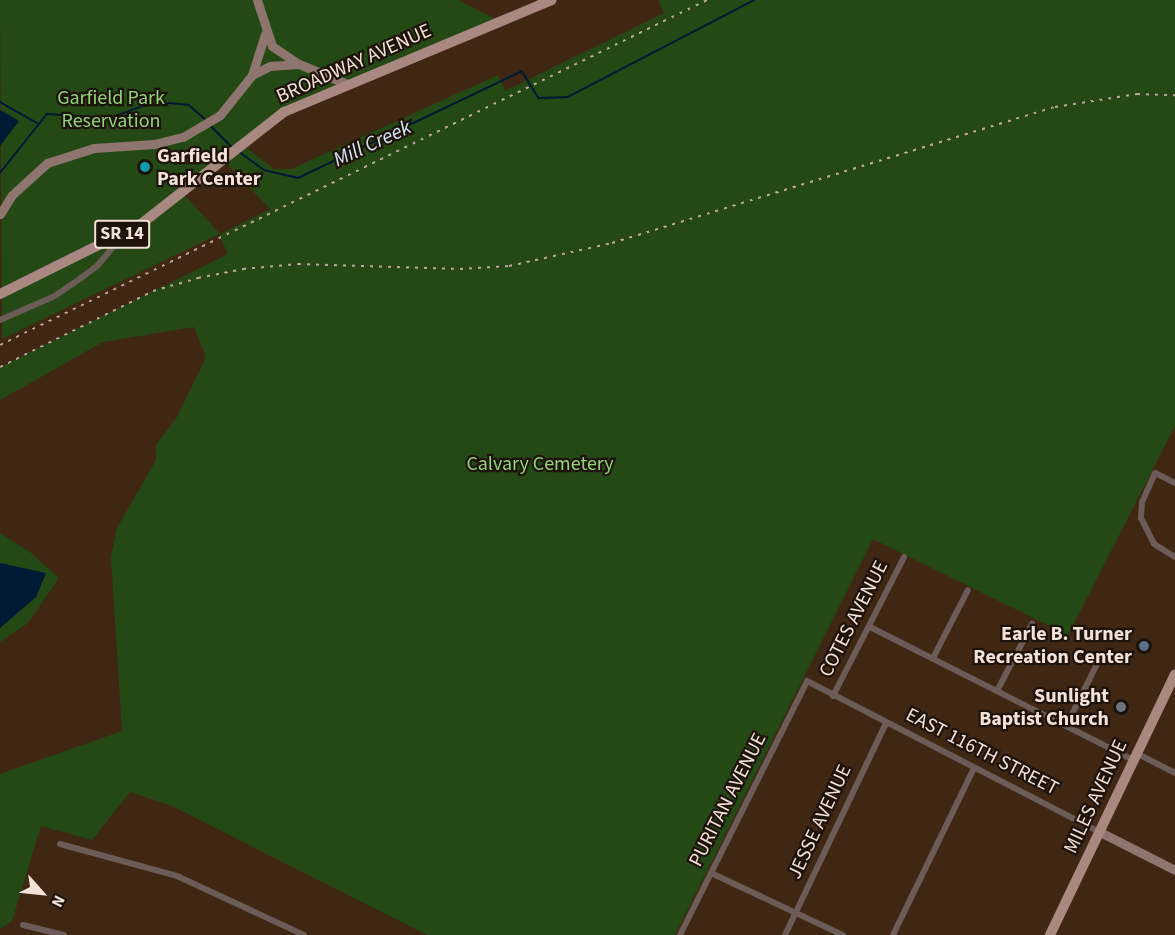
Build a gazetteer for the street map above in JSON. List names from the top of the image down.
{
  "streets": {
    "main road": ["BROADWAY AVENUE", "SR 14", "MILES AVENUE"],
    "street": [
      "COTES AVENUE",
      "EAST 116TH STREET",
      "PURITAN AVENUE",
      "JESSE AVENUE"
    ]
  },
  "crossings": [
    ["COTES AVENUE", "EAST 116TH STREET"],
    ["EAST 116TH STREET", "MILES AVENUE"],
    ["EAST 116TH STREET", "PURITAN AVENUE"],
    ["EAST 116TH STREET", "JESSE AVENUE"]
  ],
  "water": ["Mill Creek"],
  "parks": ["Garfield Park Reservation", "Calvary Cemetery"],
  "places": ["Garfield Park Center", "Earle B. Turner Recreation Center", "Sunlight Baptist Church"],
  "north": "bottom right"
}
